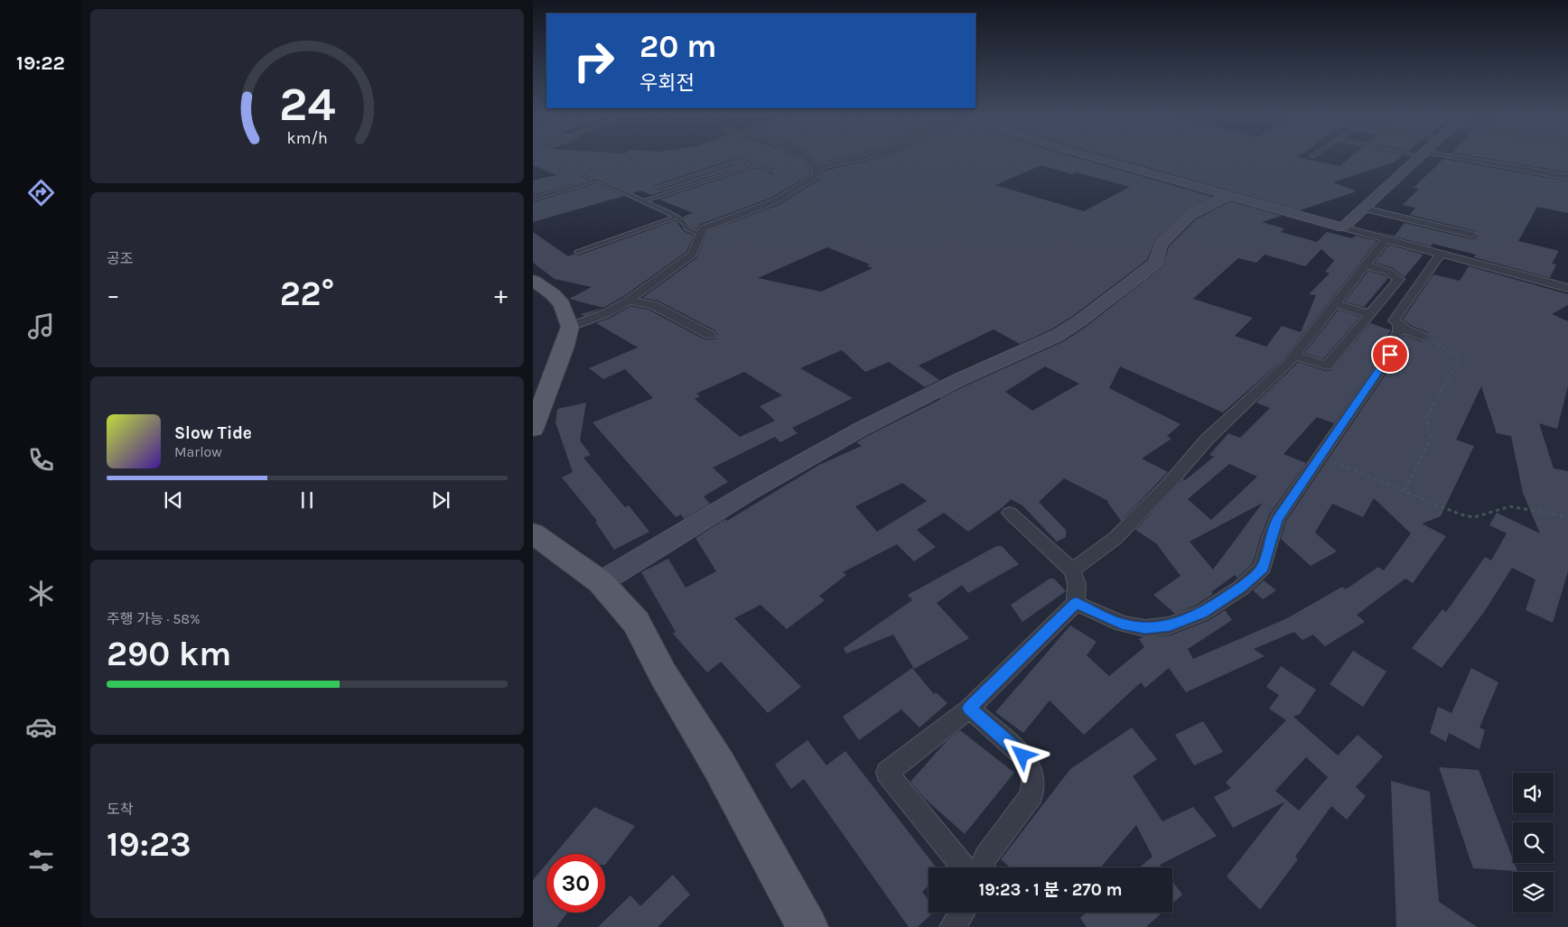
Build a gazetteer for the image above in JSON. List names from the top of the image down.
{
  "page": {
    "tabs": "19:22",
    "turn": ["20 m", "우회전"],
    "tile": [
      "공조",
      ["주행 가능 · 58%", "290 km"],
      ["도착", "19:23"]
    ],
    "heat": ["−", "22°", "+"],
    "song": ["Slow Tide", "Marlow"],
    "limit": "30",
    "trip": "19:23 · 1 분 · 270 m",
    "gauge": ["24", "km/h"]
  }
}
